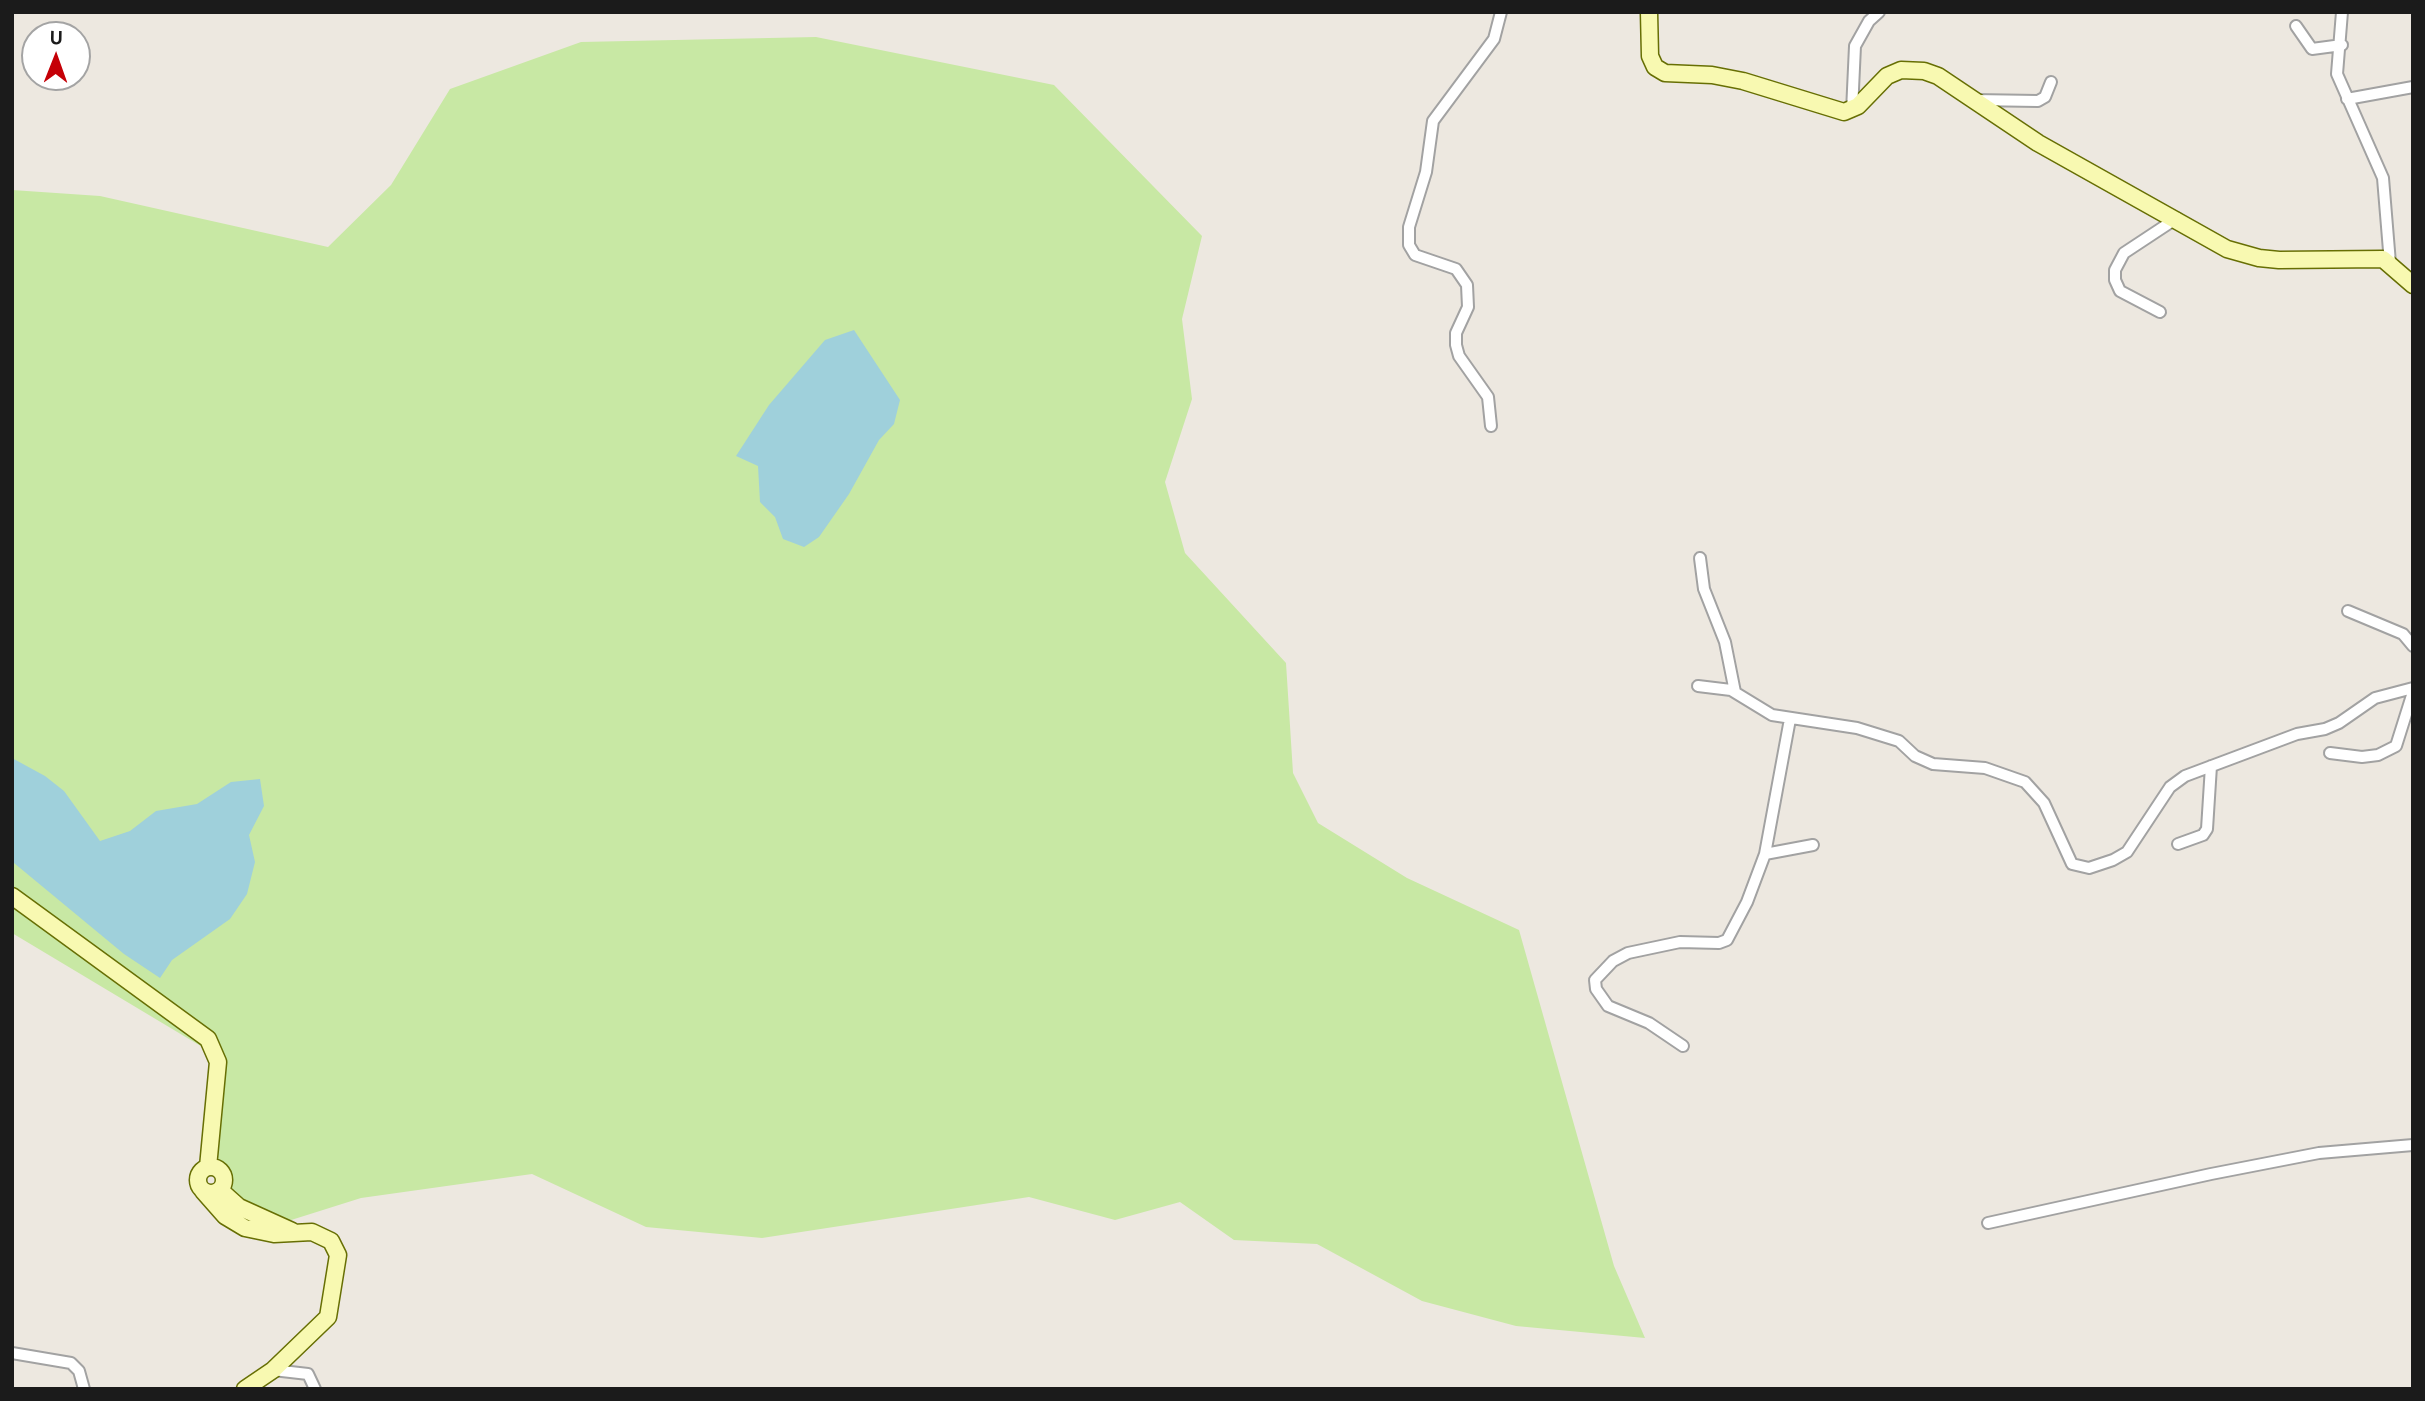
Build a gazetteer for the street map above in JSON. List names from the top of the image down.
{
  "north": "top"
}
